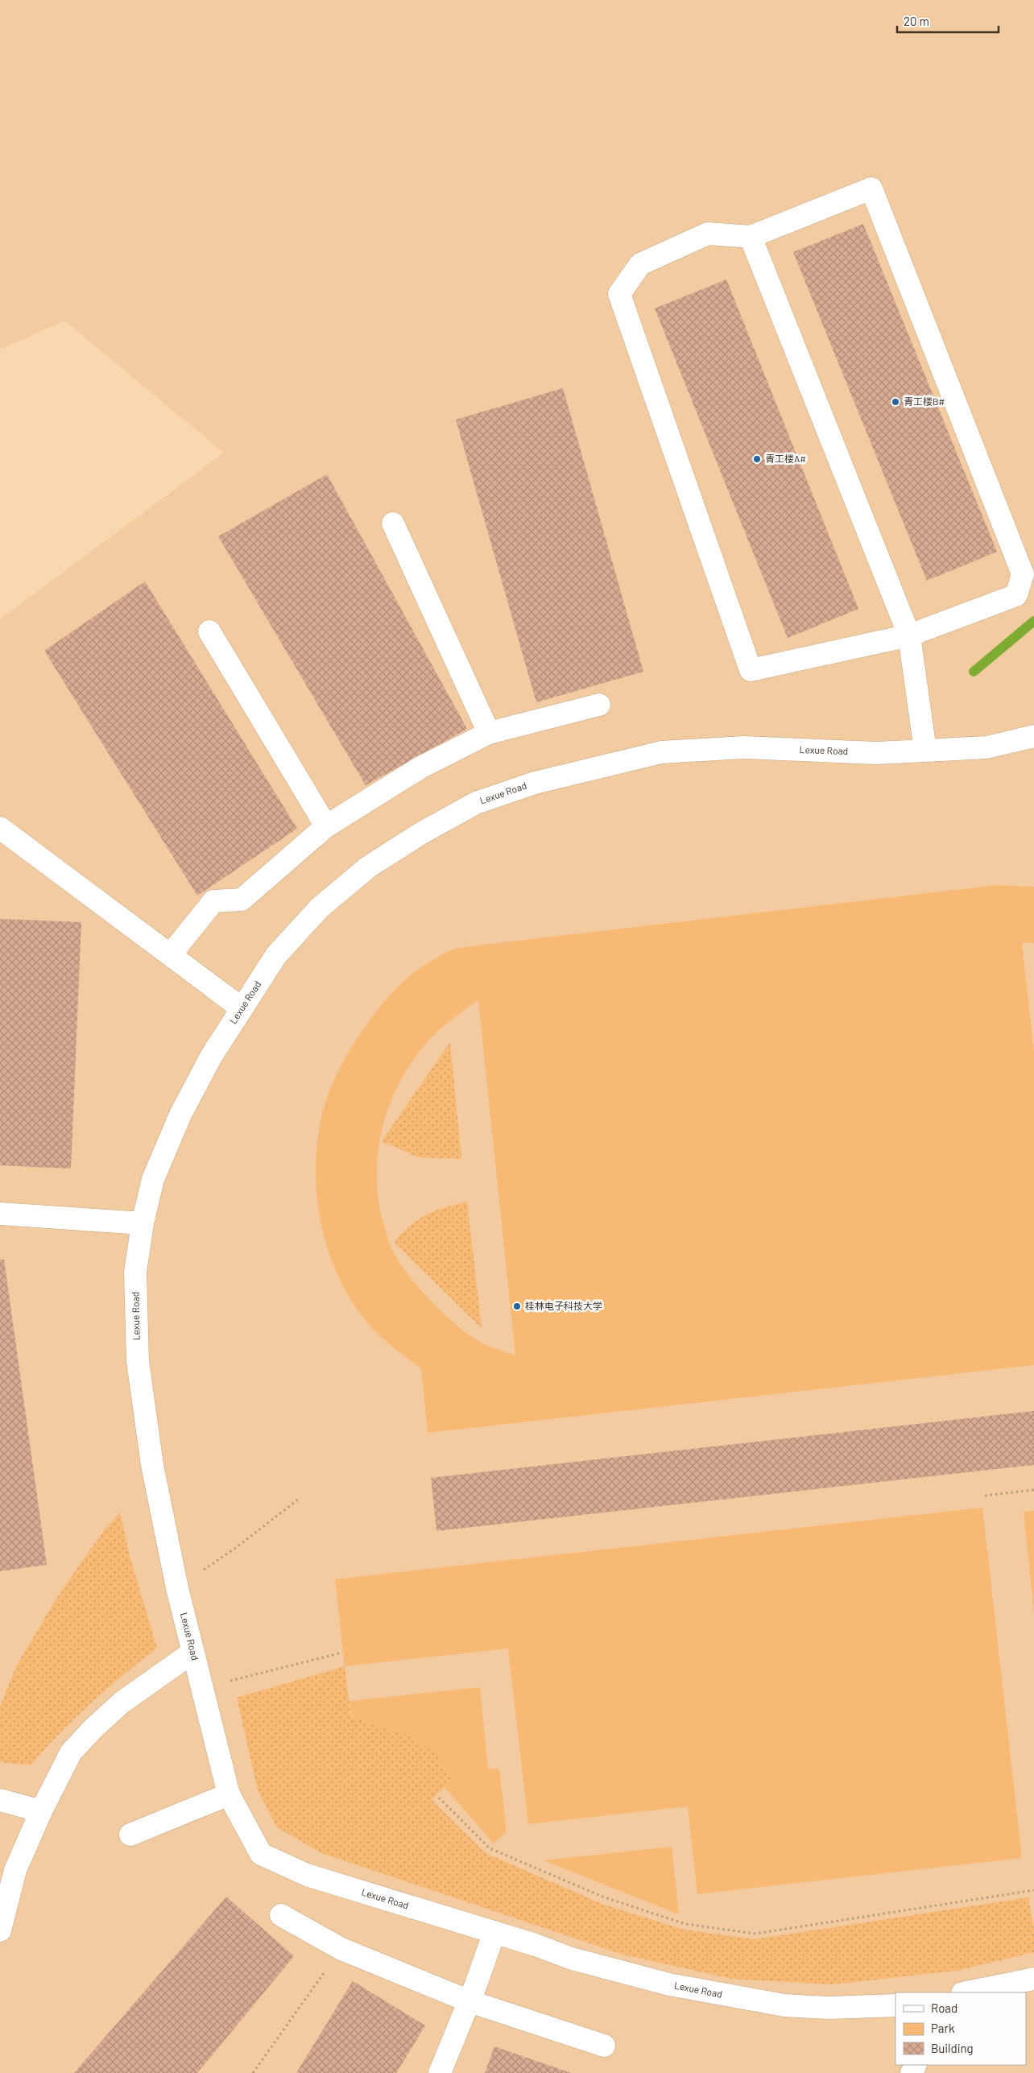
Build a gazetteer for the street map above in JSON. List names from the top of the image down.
{
  "streets": {
    "street": ["Lexue Road"]
  },
  "places": ["青工楼B#", "青工楼A#", "桂林电子科技大学"],
  "legend": ["Road", "Park", "Building"],
  "scale_bar": "20 m"
}
